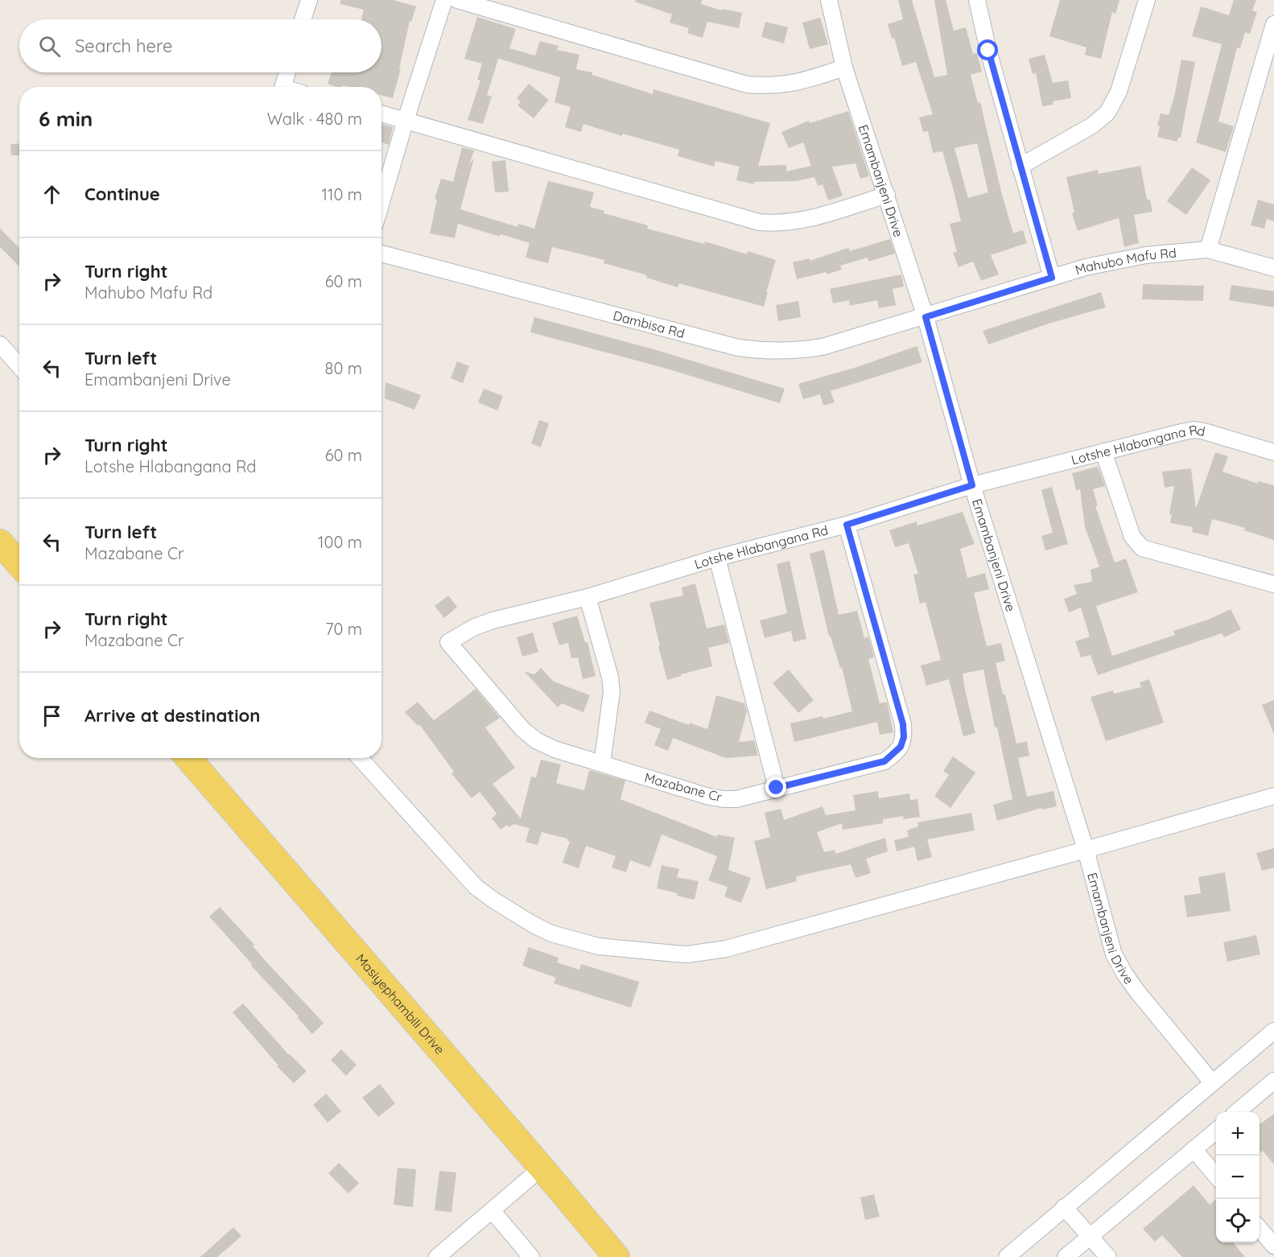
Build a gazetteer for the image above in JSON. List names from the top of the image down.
{
  "streets": {
    "main road": ["Masiyephambili Drive"],
    "street": [
      "Emambanjeni Drive",
      "Mahubo Mafu Rd",
      "Dambisa Rd",
      "Lotshe Hlabangana Rd",
      "Mazabane Cr"
    ]
  },
  "crossings": [
    ["Emambanjeni Drive", "Mahubo Mafu Rd"],
    ["Emambanjeni Drive", "Dambisa Rd"],
    ["Emambanjeni Drive", "Lotshe Hlabangana Rd"],
    ["Mahubo Mafu Rd", "Dambisa Rd"],
    ["Lotshe Hlabangana Rd", "Mazabane Cr"]
  ],
  "page": {
    "search": "Search here",
    "heading": ["6 min", "Walk · 480 m"],
    "list": [
      ["Continue", "110 m"],
      ["Turn right", "Mahubo Mafu Rd", "60 m"],
      ["Turn left", "Emambanjeni Drive", "80 m"],
      ["Turn right", "Lotshe Hlabangana Rd", "60 m"],
      ["Turn left", "Mazabane Cr", "100 m"],
      ["Turn right", "Mazabane Cr", "70 m"],
      "Arrive at destination"
    ],
    "map_buttons": ["+", "−"]
  }
}
